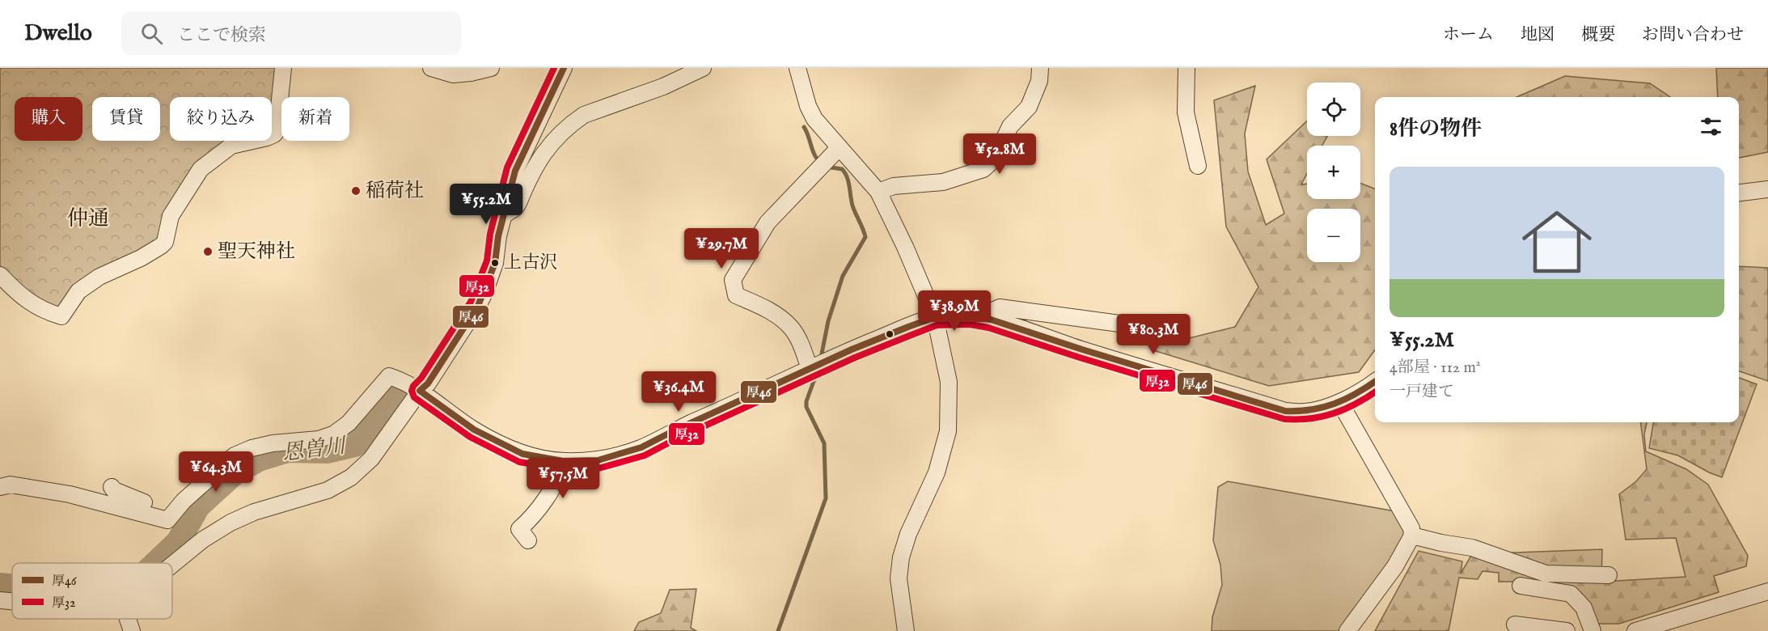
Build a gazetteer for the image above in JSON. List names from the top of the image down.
{
  "districts": ["仲通"],
  "water": ["恩曽川"],
  "places": ["稲荷社", "聖天神社", "上古沢"],
  "lines": ["transit line 厚46", "transit line 厚32"],
  "legend": ["厚46", "厚32"],
  "page": {
    "header": "Dwello",
    "search": "ここで検索",
    "nav": [
      "ホーム",
      "地図",
      "概要",
      "お問い合わせ"
    ],
    "map_buttons": ["+", "−"],
    "chip": [
      "購入",
      "賃貸",
      "絞り込み",
      "新着"
    ],
    "heading": "8件の物件",
    "price": [
      "¥52.8M",
      "¥55.2M",
      "¥29.7M",
      "¥38.9M",
      "¥80.3M",
      "¥36.4M",
      "¥64.3M",
      "¥57.5M"
    ],
    "list": [
      {
        "name": "¥55.2M",
        "note": "4部屋 · 112 m² · 一戸建て"
      }
    ]
  }
}
